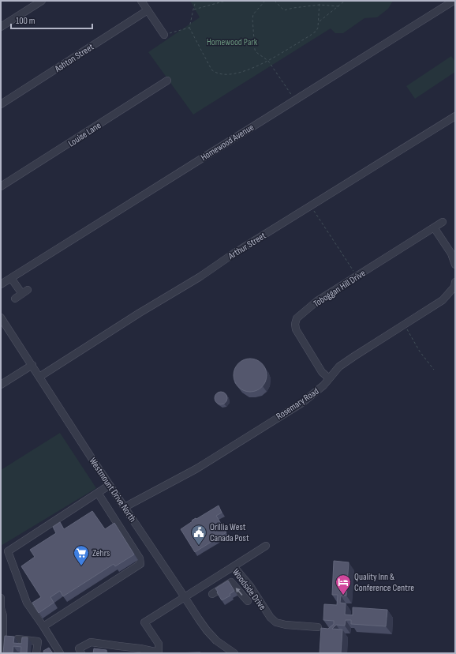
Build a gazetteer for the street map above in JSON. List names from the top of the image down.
{
  "streets": {
    "street": [
      "Ashton Street",
      "Louise Lane",
      "Homewood Avenue",
      "Arthur Street",
      "Toboggan Hill Drive",
      "Rosemary Road",
      "Westmount Drive North",
      "Woodside Drive"
    ]
  },
  "crossings": [
    ["Arthur Street", "Westmount Drive North"],
    ["Toboggan Hill Drive", "Rosemary Road"],
    ["Rosemary Road", "Westmount Drive North"],
    ["Westmount Drive North", "Woodside Drive"]
  ],
  "parks": ["Homewood Park"],
  "places": {
    "public building": ["Orillia West Canada Post"],
    "supermarket": ["Zehrs"],
    "hotel": ["Quality Inn & Conference Centre"]
  },
  "scale_bar": "100 m"
}
